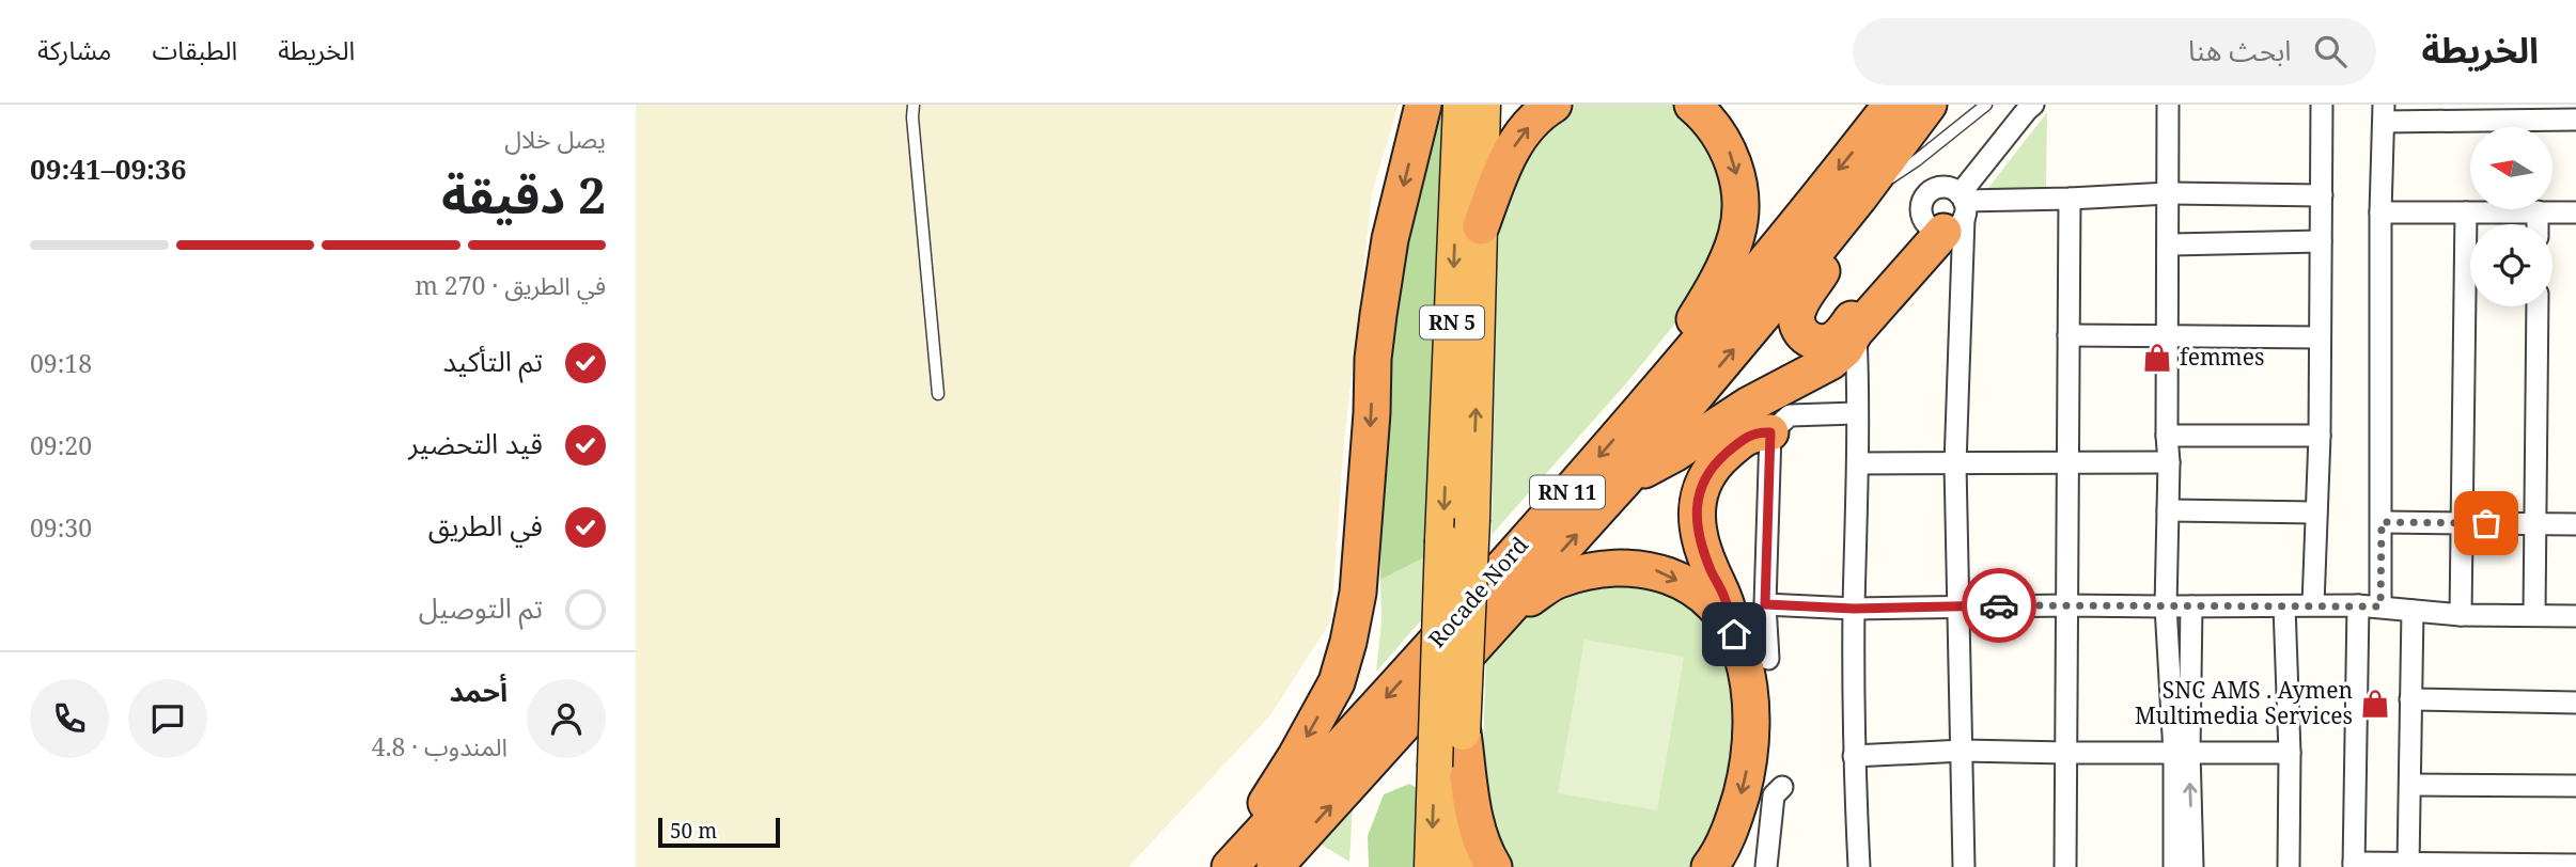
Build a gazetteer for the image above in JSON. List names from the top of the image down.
{
  "streets": {
    "highway": ["RN 5", "RN 11", "Rocade Nord"]
  },
  "places": {
    "shop": ["femmes", "SNC AMS . Aymen Multimedia Services"]
  },
  "scale_bar": "50 m",
  "north": "left",
  "page": {
    "header": "الخريطة",
    "search": "ابحث هنا",
    "nav": ["الخريطة", "الطبقات", "مشاركة"],
    "heading": ["2 دقيقة", "يصل خلال", "09:36–09:41"],
    "panel": ["أحمد", "المندوب · 4.8"],
    "bar": "في الطريق · 270 m",
    "list": [
      ["تم التأكيد", "09:18"],
      ["قيد التحضير", "09:20"],
      ["في الطريق", "09:30"],
      "تم التوصيل"
    ],
    "scale": "50 m"
  }
}
